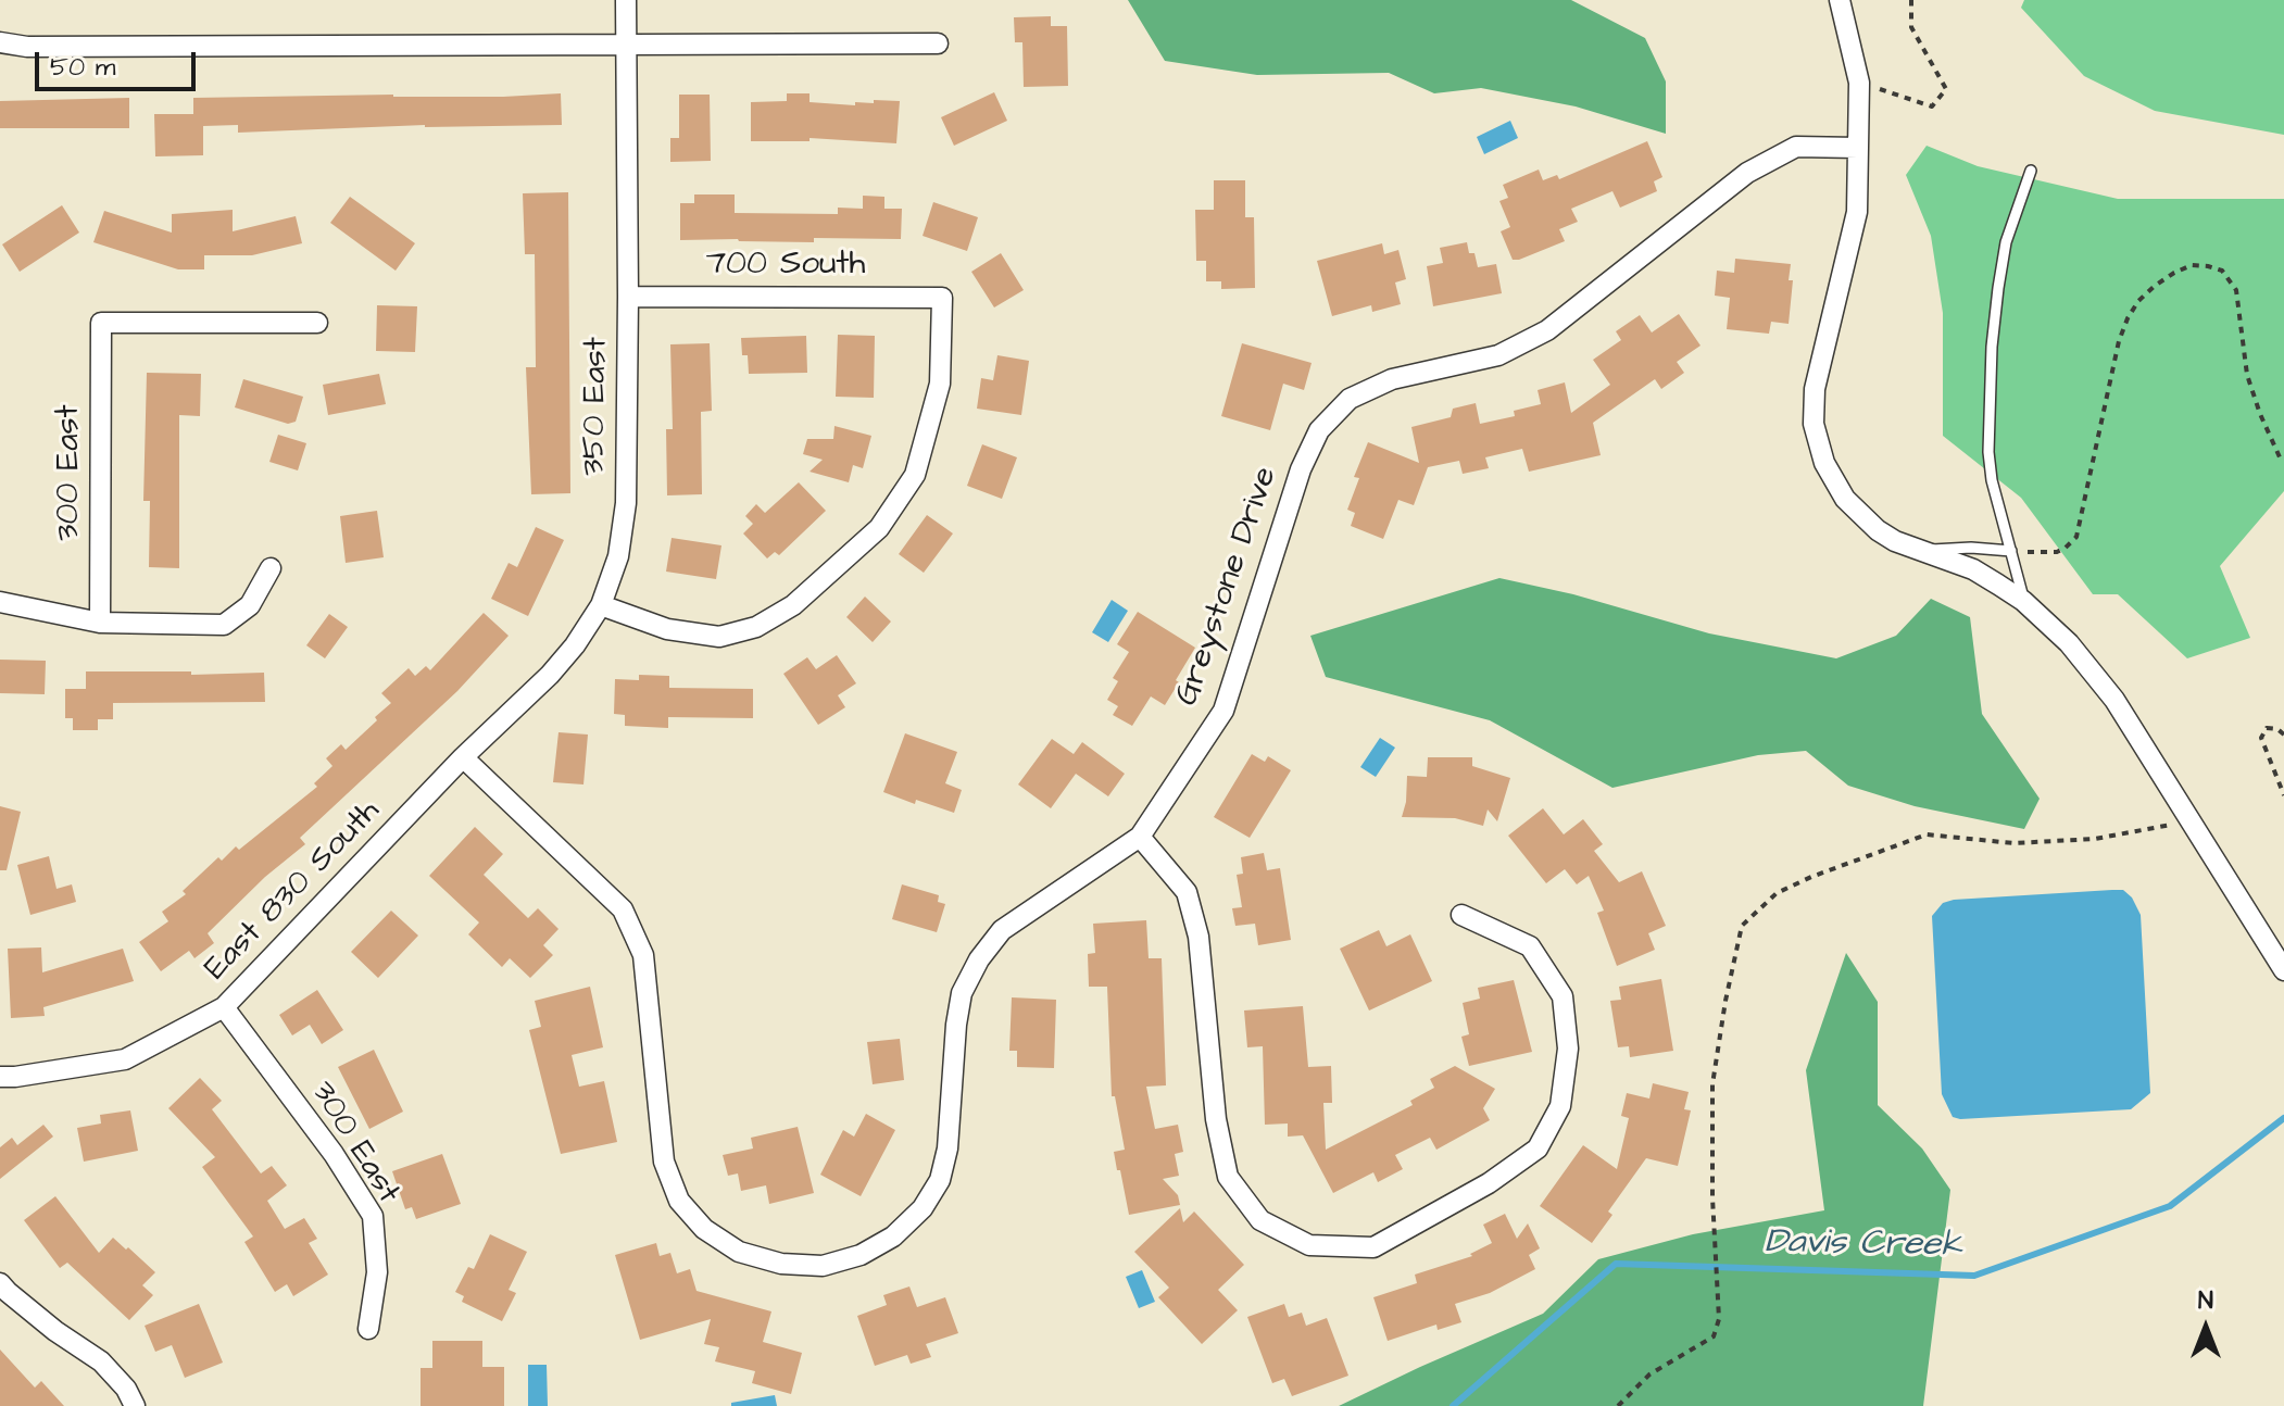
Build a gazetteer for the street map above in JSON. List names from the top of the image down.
{
  "streets": {
    "street": [
      "700 South",
      "350 East",
      "300 East",
      "Greystone Drive",
      "East 830 South"
    ]
  },
  "crossings": [
    ["700 South", "350 East"],
    ["350 East", "Greystone Drive"],
    ["350 East", "East 830 South"],
    ["300 East", "East 830 South"],
    ["Greystone Drive", "East 830 South"]
  ],
  "water": ["Davis Creek"],
  "scale_bar": "50 m",
  "north": "top"
}
